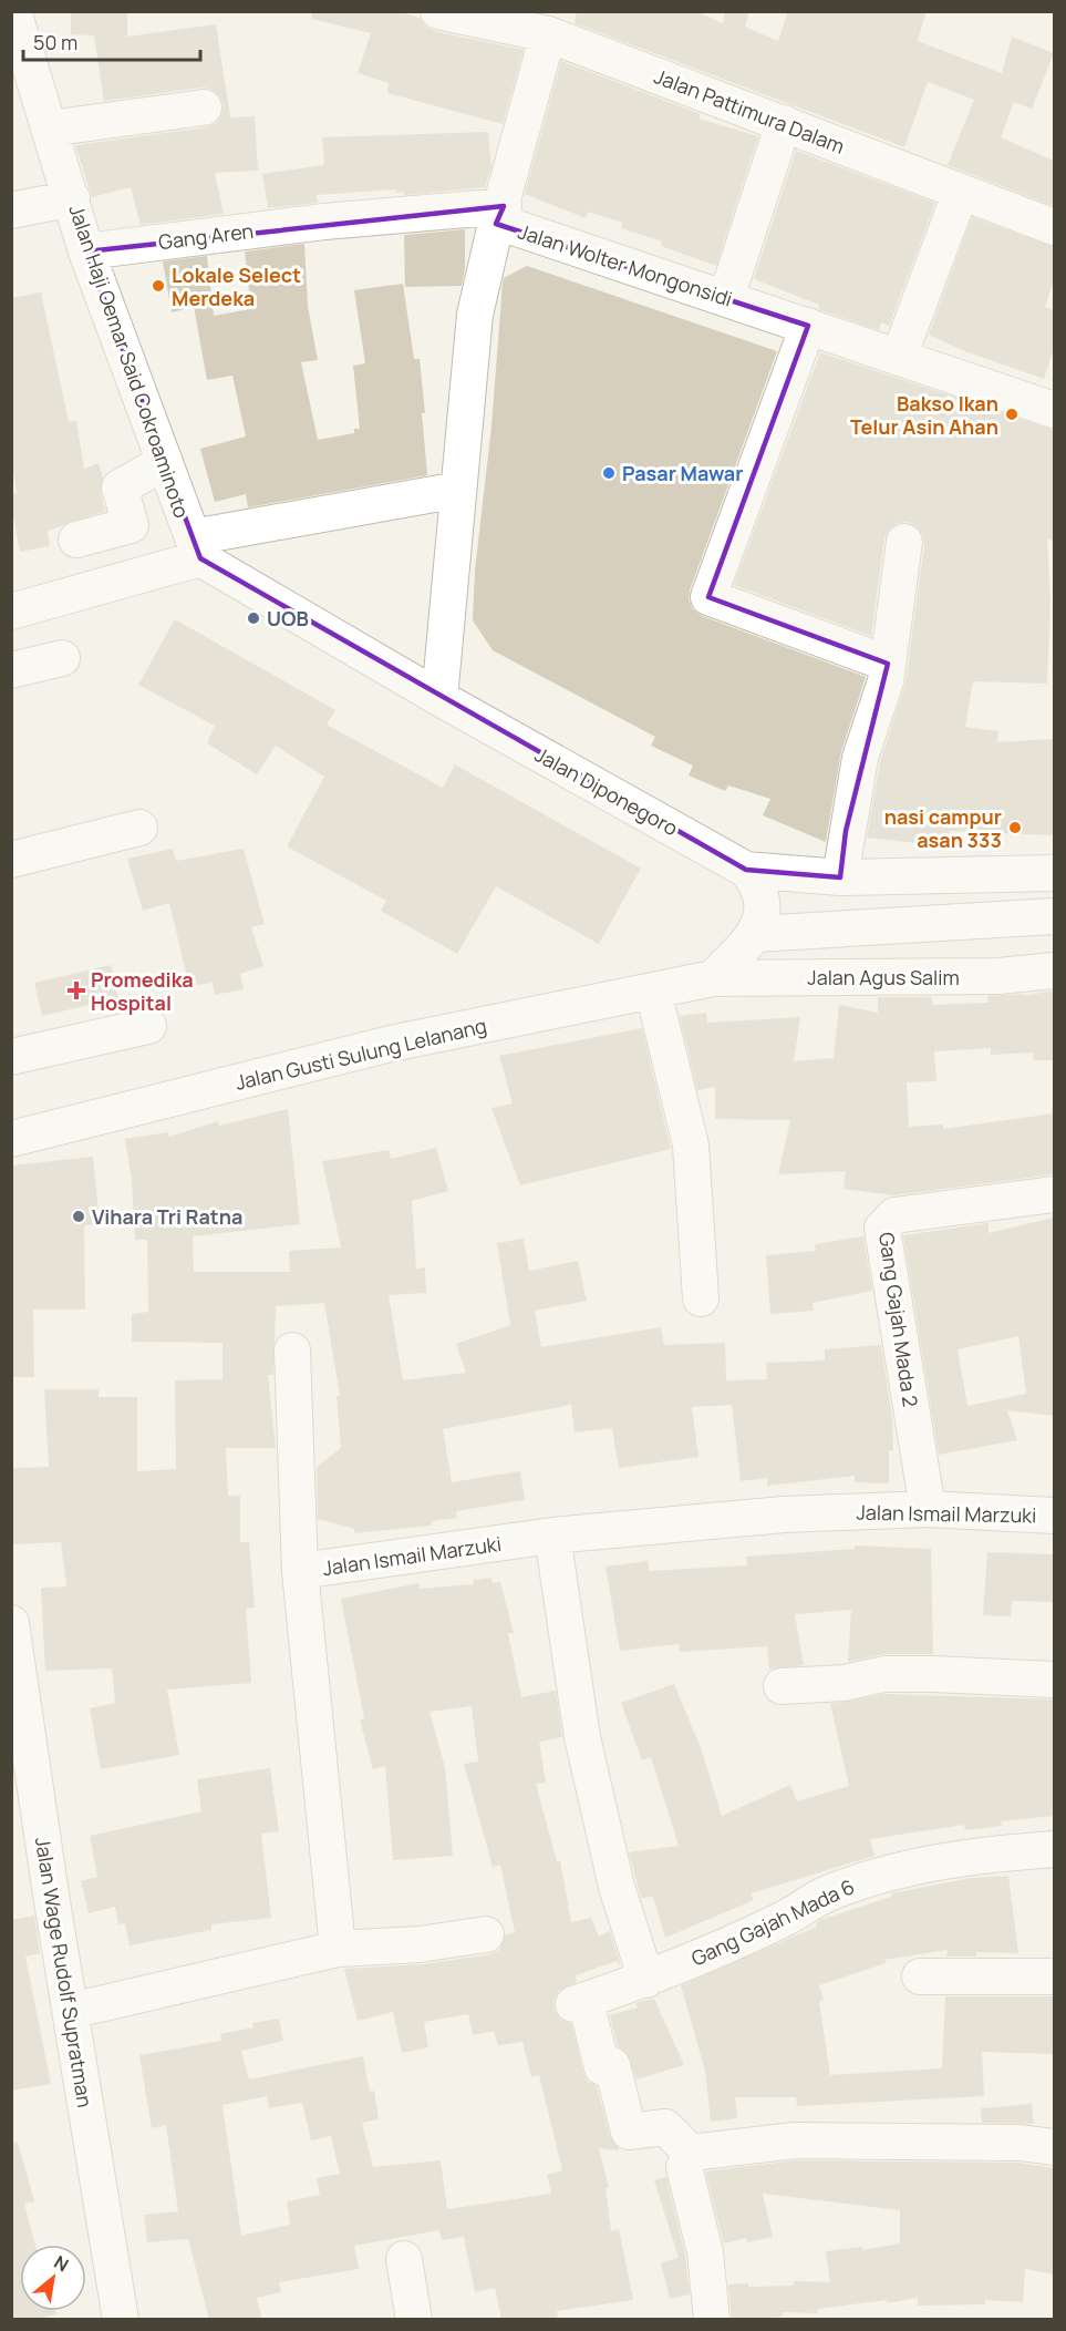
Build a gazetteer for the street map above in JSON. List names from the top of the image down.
{
  "streets": {
    "street": [
      "Jalan Pattimura Dalam",
      "Gang Aren",
      "Jalan Wolter Mongonsidi",
      "Jalan Haji Oemar Said Cokroaminoto",
      "Jalan Diponegoro",
      "Jalan Agus Salim",
      "Jalan Gusti Sulung Lelanang",
      "Gang Gajah Mada 2",
      "Jalan Ismail Marzuki",
      "Gang Gajah Mada 6",
      "Jalan Wage Rudolf Supratman"
    ]
  },
  "crossings": [
    ["Gang Aren", "Jalan Wolter Mongonsidi"],
    ["Gang Aren", "Jalan Haji Oemar Said Cokroaminoto"],
    ["Jalan Wolter Mongonsidi", "Jalan Diponegoro"],
    ["Jalan Haji Oemar Said Cokroaminoto", "Jalan Diponegoro"],
    ["Jalan Agus Salim", "Jalan Gusti Sulung Lelanang"],
    ["Gang Gajah Mada 2", "Jalan Ismail Marzuki"]
  ],
  "places": {
    "other": [
      "Lokale Select Merdeka",
      "Bakso Ikan Telur Asin Ahan",
      "Pasar Mawar",
      "UOB",
      "nasi campur asan 333",
      "Vihara Tri Ratna"
    ],
    "health": ["Promedika Hospital"]
  },
  "scale_bar": "50 m",
  "north": "top right"
}
